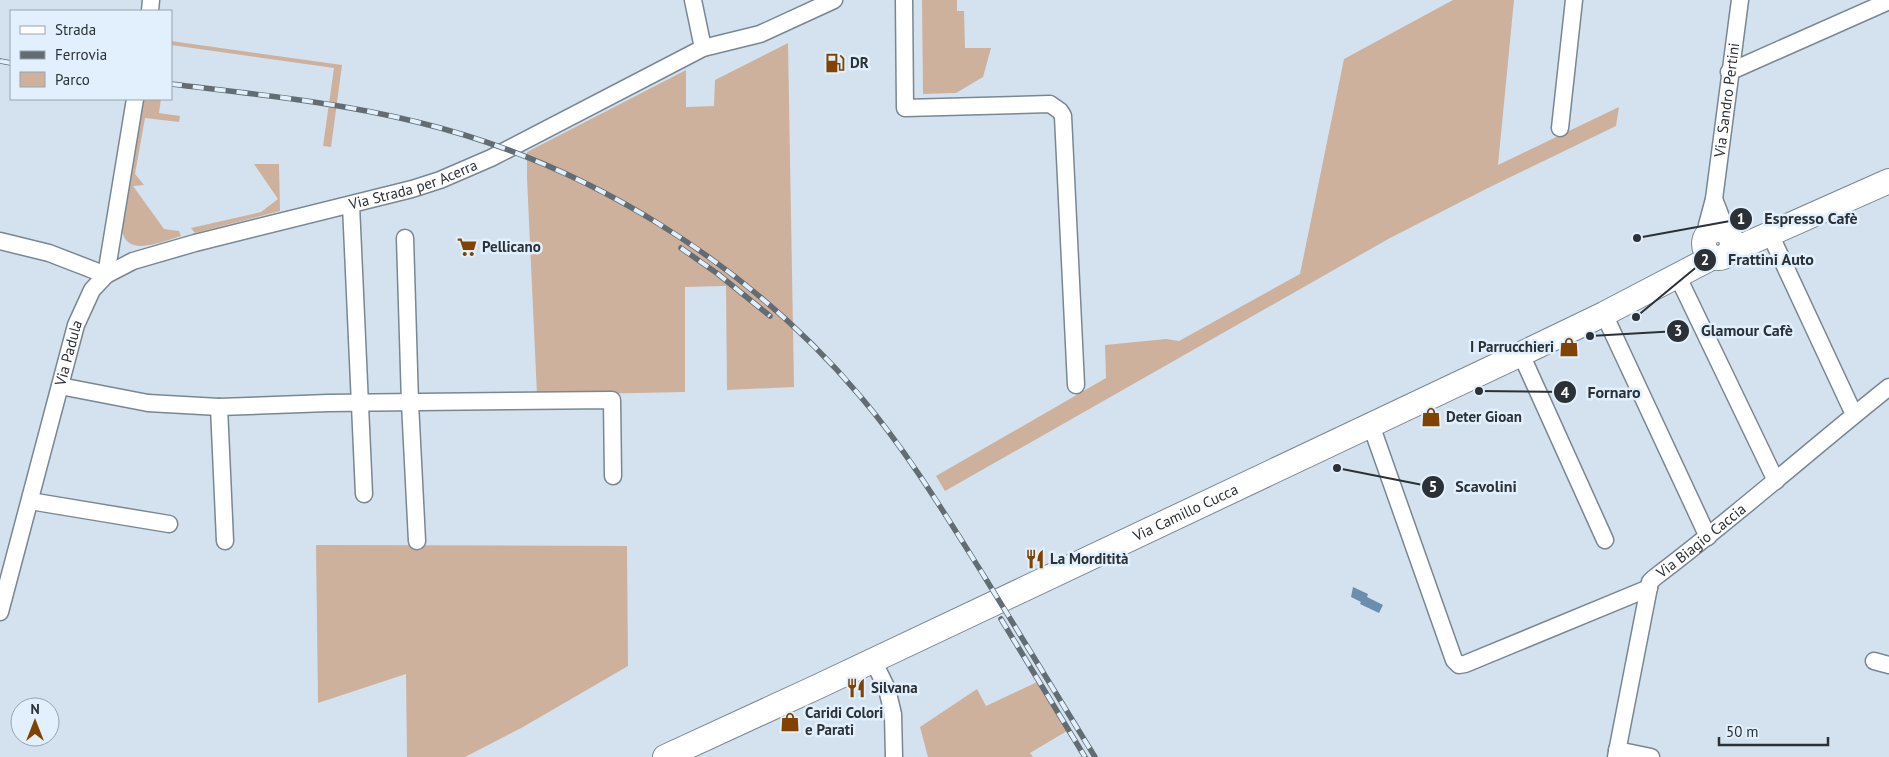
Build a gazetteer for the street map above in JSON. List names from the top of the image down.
{
  "streets": {
    "street": [
      "Via Sandro Pertini",
      "Via Strada per Acerra",
      "Via Padula",
      "Via Camillo Cucca",
      "Via Biagio Caccia"
    ]
  },
  "crossings": [
    ["Via Sandro Pertini", "Via Camillo Cucca"],
    ["Via Strada per Acerra", "Via Padula"]
  ],
  "places": {
    "fuel station": ["DR"],
    "other": [
      "Espresso Cafè",
      "Frattini Auto",
      "Glamour Cafè",
      "Fornaro",
      "Scavolini"
    ],
    "supermarket": ["Pellicano"],
    "shop": ["I Parrucchieri", "Deter Gioan", "Caridi Colori e Parati"],
    "restaurant": ["La Morditità", "Silvana"]
  },
  "legend": ["Strada", "Ferrovia", "Parco"],
  "scale_bar": "50 m",
  "north": "top"
}
